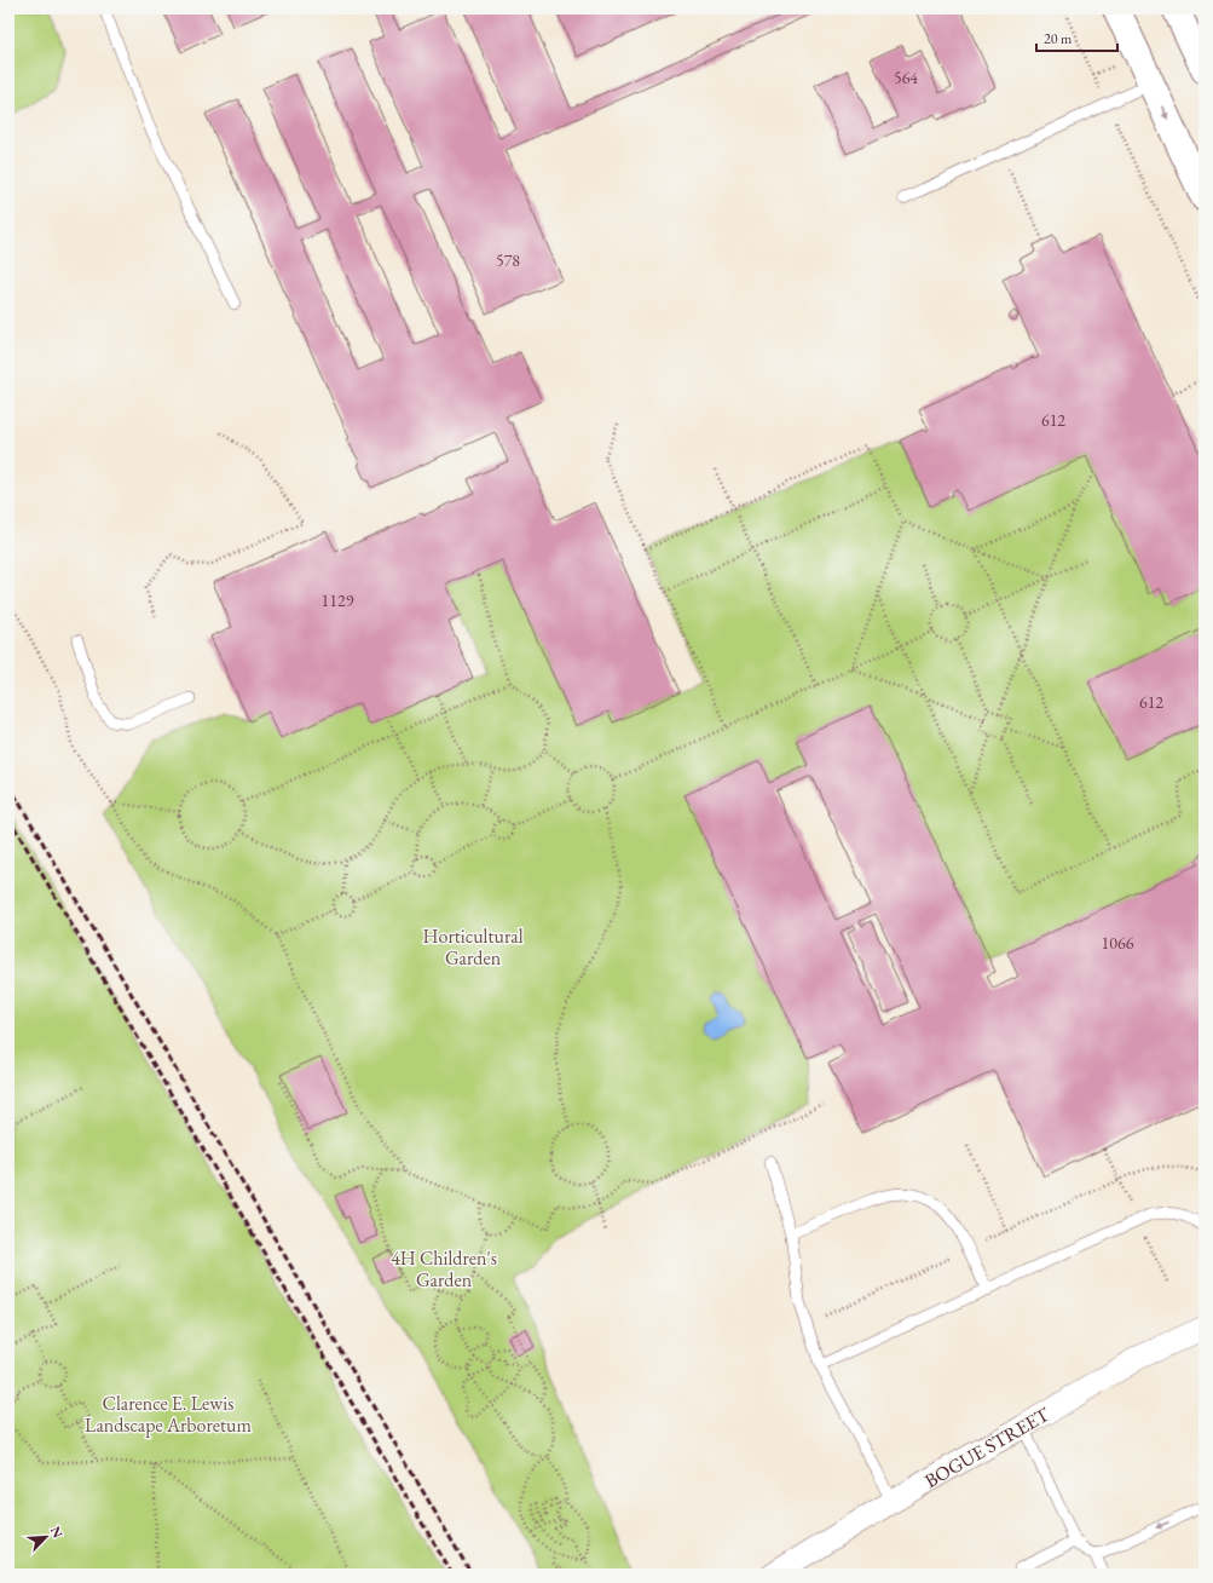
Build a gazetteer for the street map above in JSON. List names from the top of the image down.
{
  "streets": {
    "street": ["BOGUE STREET"]
  },
  "parks": ["Horticultural Garden", "4H Children's Garden", "Clarence E. Lewis Landscape Arboretum"],
  "house_numbers": [
    "564",
    "578",
    "612",
    "1129",
    "612",
    "1066"
  ],
  "scale_bar": "20 m",
  "north": "top right"
}
